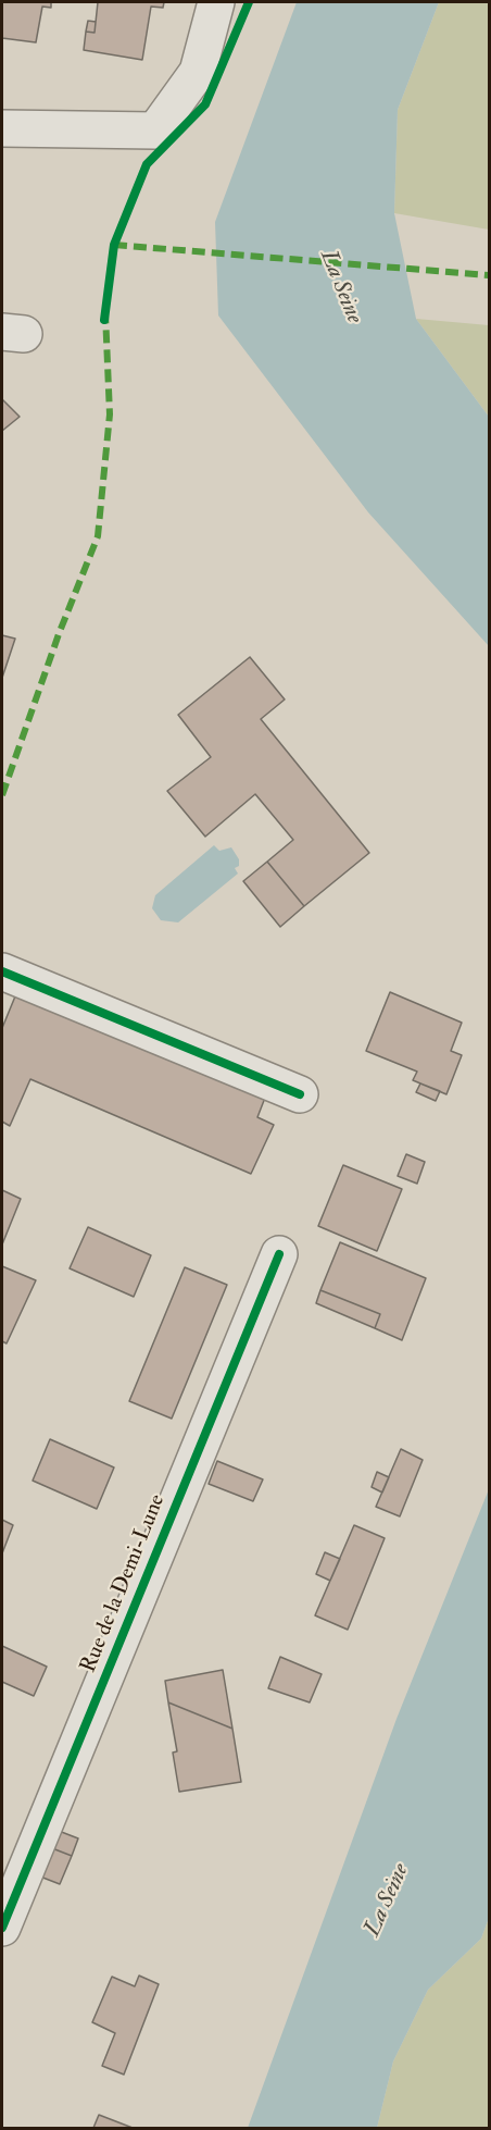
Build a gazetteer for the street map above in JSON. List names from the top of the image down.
{
  "streets": {
    "street": ["Rue de la Demi-Lune"]
  },
  "water": ["La Seine"]
}
